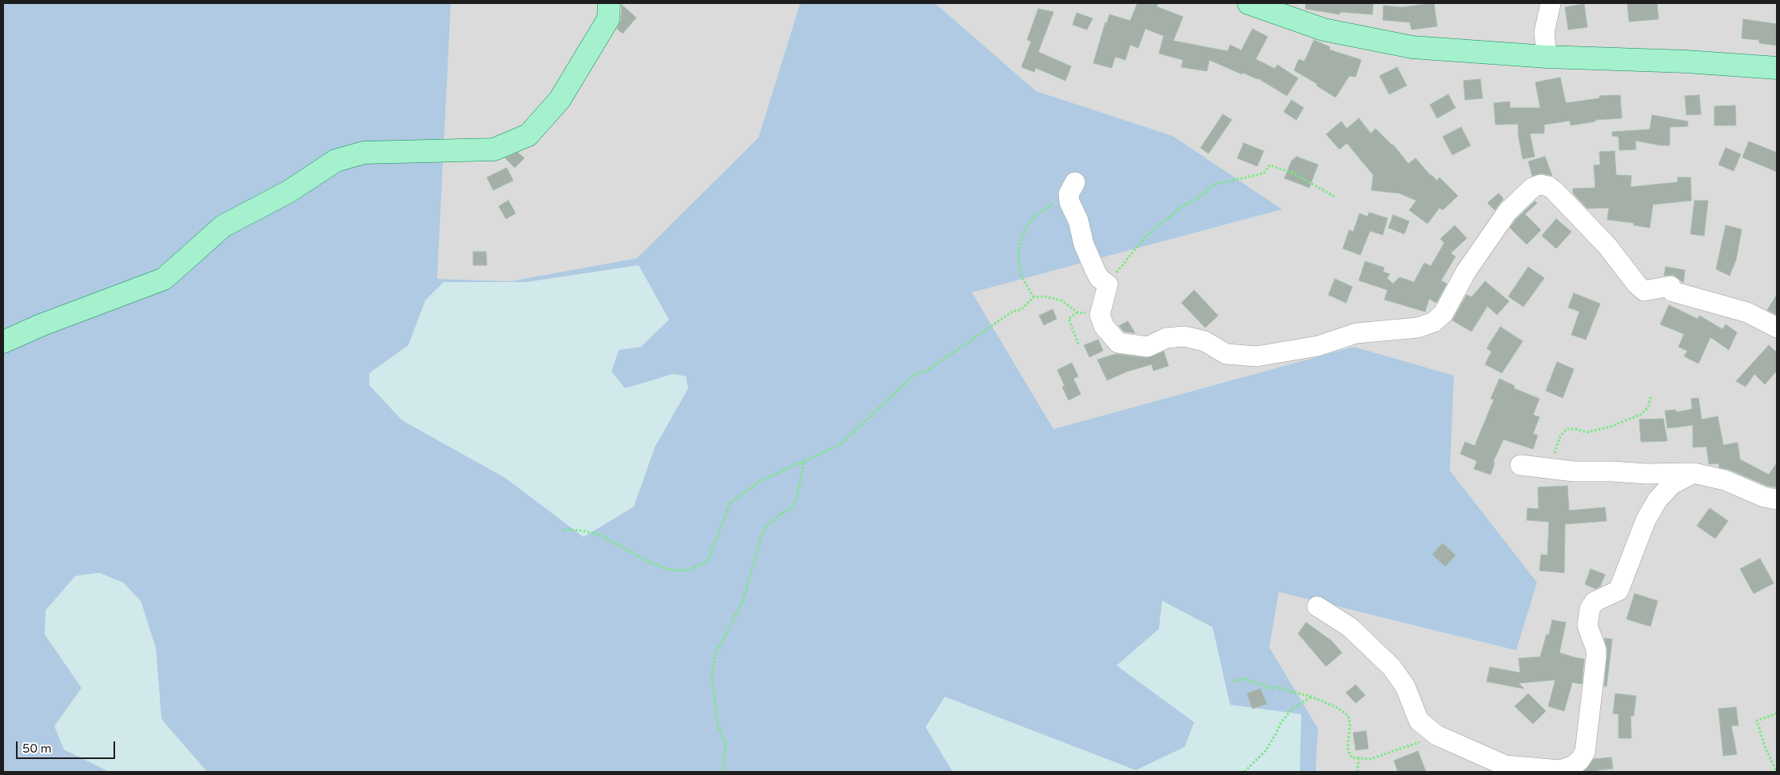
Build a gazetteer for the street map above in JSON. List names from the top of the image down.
{
  "scale_bar": "50 m"
}
